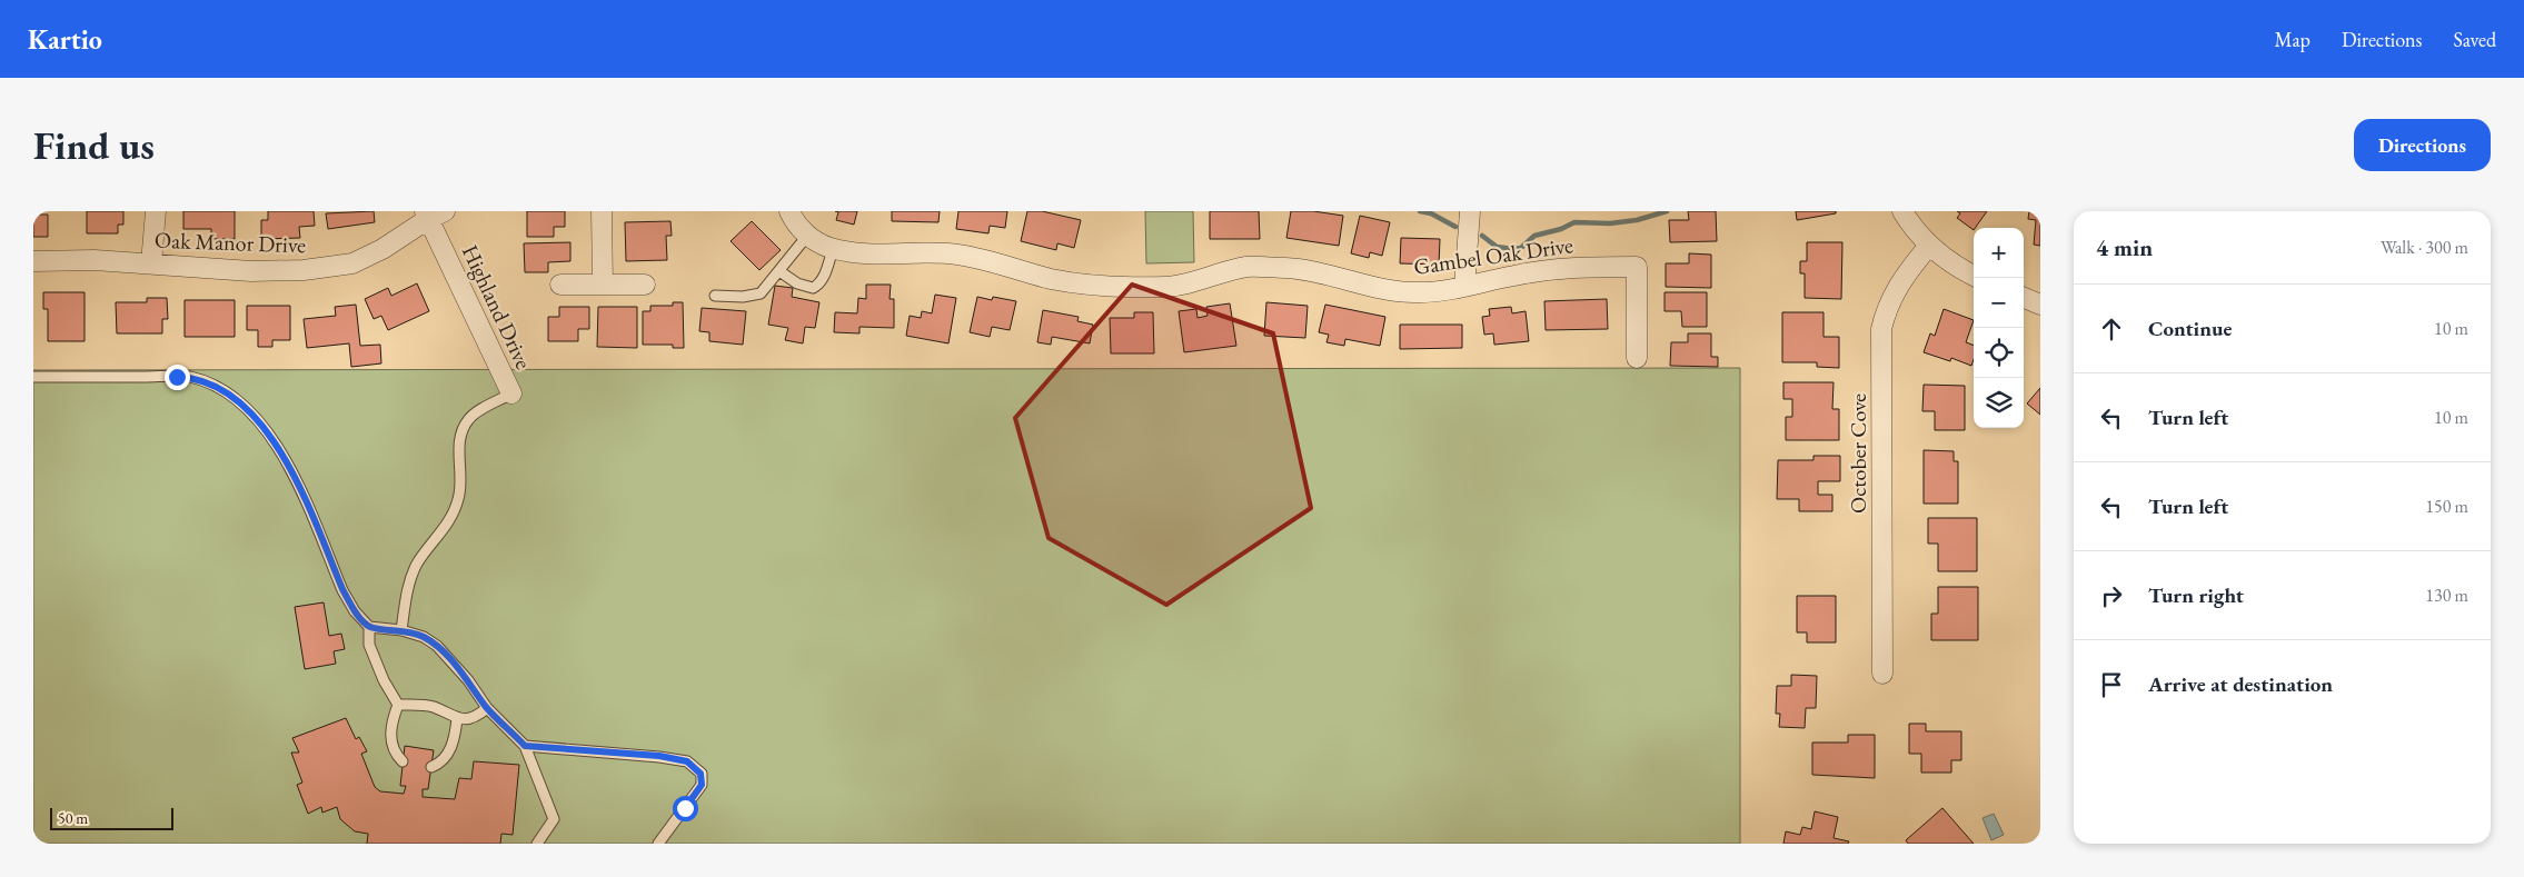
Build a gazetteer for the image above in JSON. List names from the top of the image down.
{
  "streets": {
    "street": [
      "Oak Manor Drive",
      "Gambel Oak Drive",
      "Highland Drive",
      "October Cove"
    ]
  },
  "crossings": [
    ["Oak Manor Drive", "Highland Drive"]
  ],
  "scale_bar": "50 m",
  "page": {
    "header": "Kartio",
    "nav": ["Map", "Directions", "Saved"],
    "buttons": "Directions",
    "title": "Find us",
    "heading": ["4 min", "Walk · 300 m"],
    "map_buttons": ["+", "−"],
    "list": [
      ["Continue", "10 m"],
      ["Turn left", "10 m"],
      ["Turn left", "150 m"],
      ["Turn right", "130 m"],
      "Arrive at destination"
    ],
    "scale": "50 m"
  }
}
